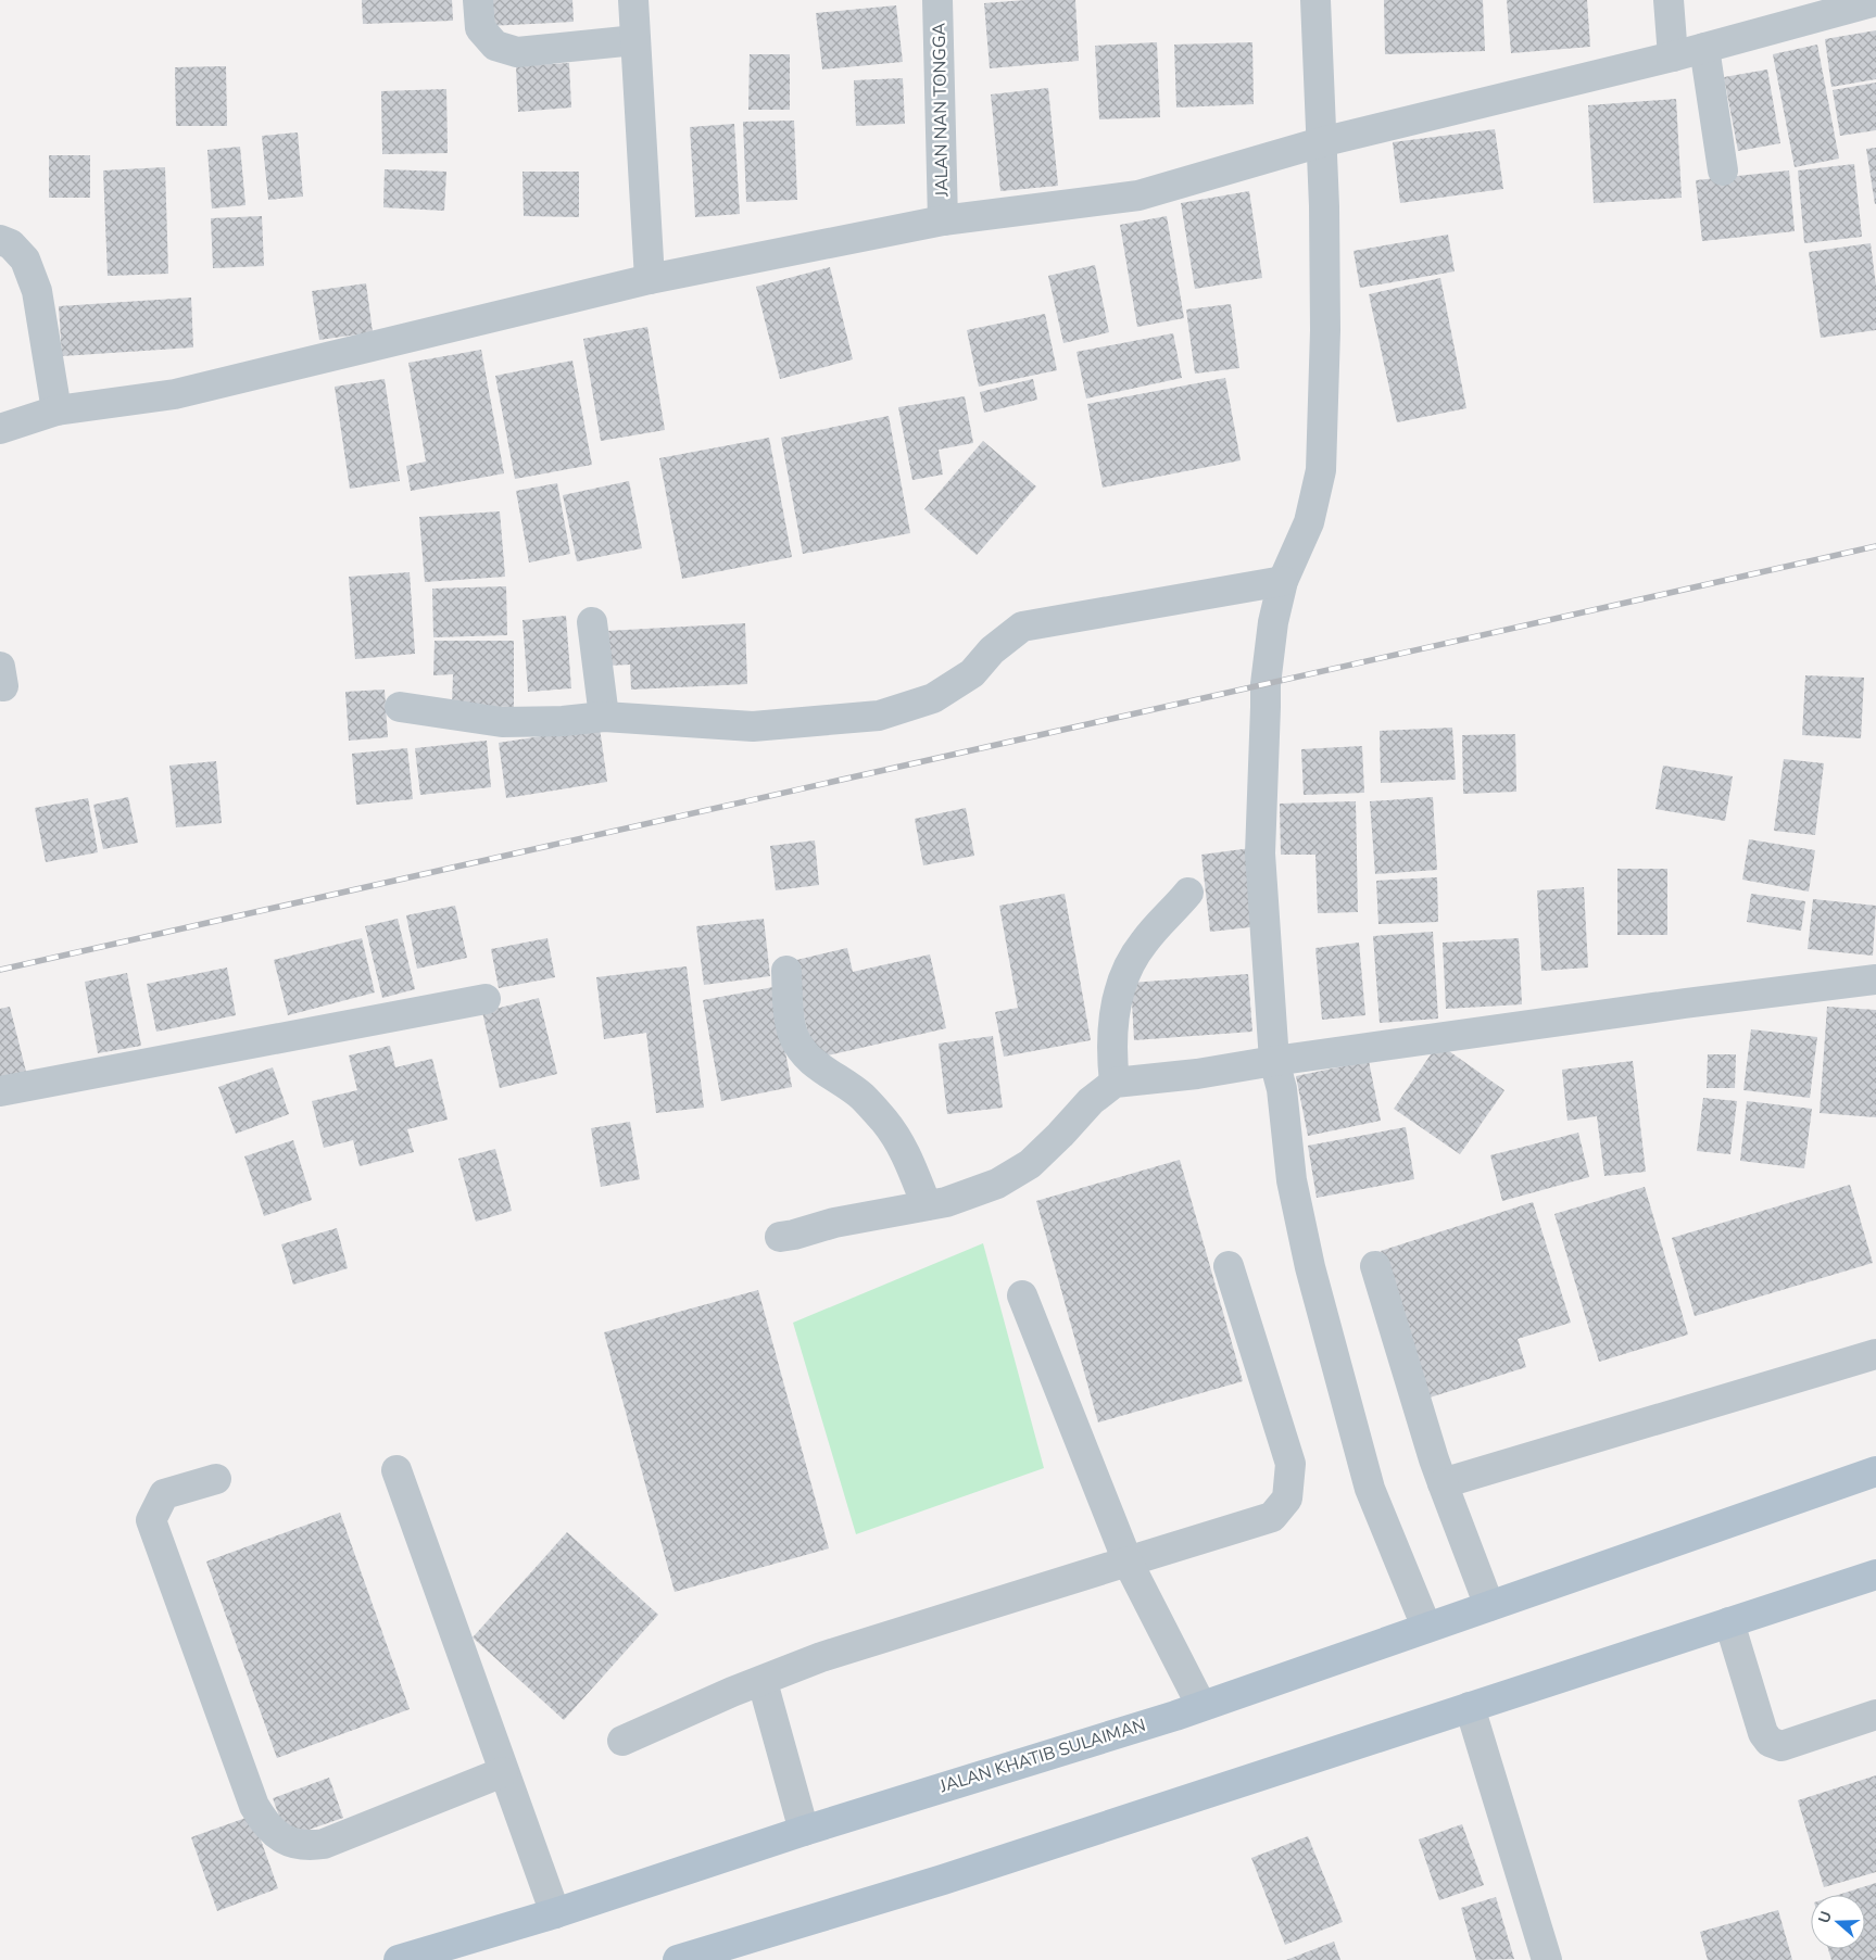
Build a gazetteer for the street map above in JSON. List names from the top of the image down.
{
  "streets": {
    "main road": ["JALAN KHATIB SULAIMAN"],
    "street": ["JALAN NAN TONGGA"]
  },
  "north": "left"
}
